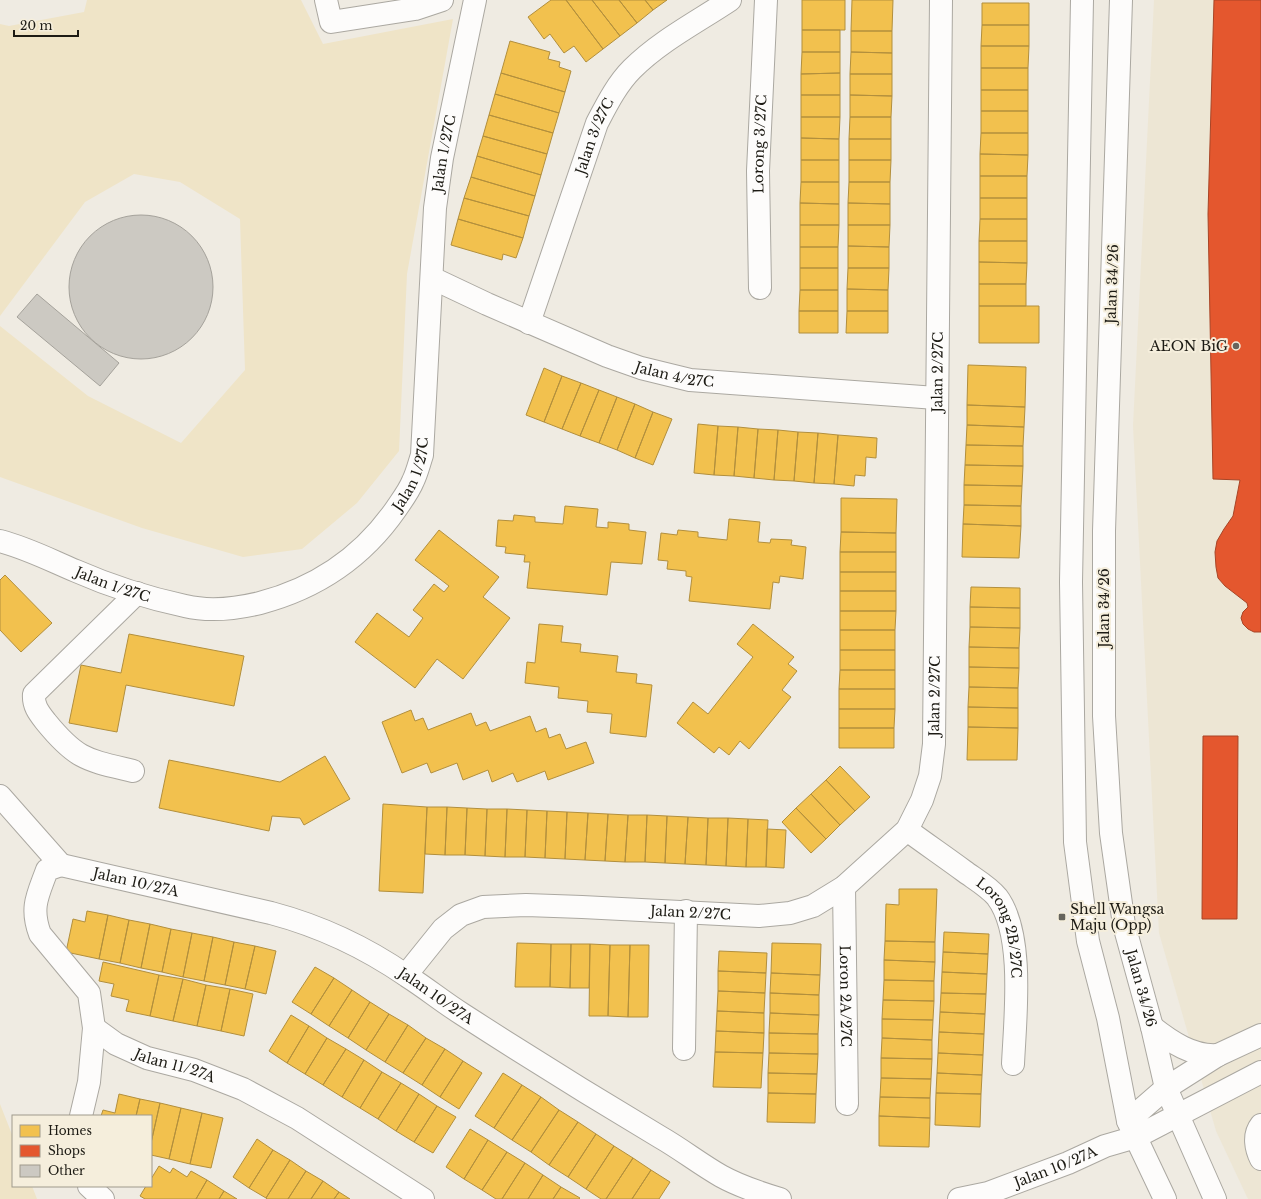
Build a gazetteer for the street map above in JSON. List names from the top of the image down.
{
  "streets": {
    "street": [
      "Jalan 3/27C",
      "Lorong 3/27C",
      "Jalan 1/27C",
      "Jalan 34/26",
      "Jalan 4/27C",
      "Jalan 2/27C",
      "Jalan 10/27A",
      "Lorong 2B/27C",
      "Loron 2A/27C",
      "Jalan 11/27A"
    ]
  },
  "crossings": [
    ["Jalan 3/27C", "Jalan 4/27C"],
    ["Jalan 1/27C", "Jalan 4/27C"],
    ["Jalan 4/27C", "Jalan 2/27C"],
    ["Jalan 2/27C", "Jalan 10/27A"],
    ["Jalan 2/27C", "Lorong 2B/27C"],
    ["Jalan 2/27C", "Loron 2A/27C"]
  ],
  "places": {
    "other": ["AEON BiG"],
    "transit": ["Shell Wangsa Maju (Opp)"]
  },
  "legend": ["Homes", "Shops", "Other"],
  "scale_bar": "20 m"
}
